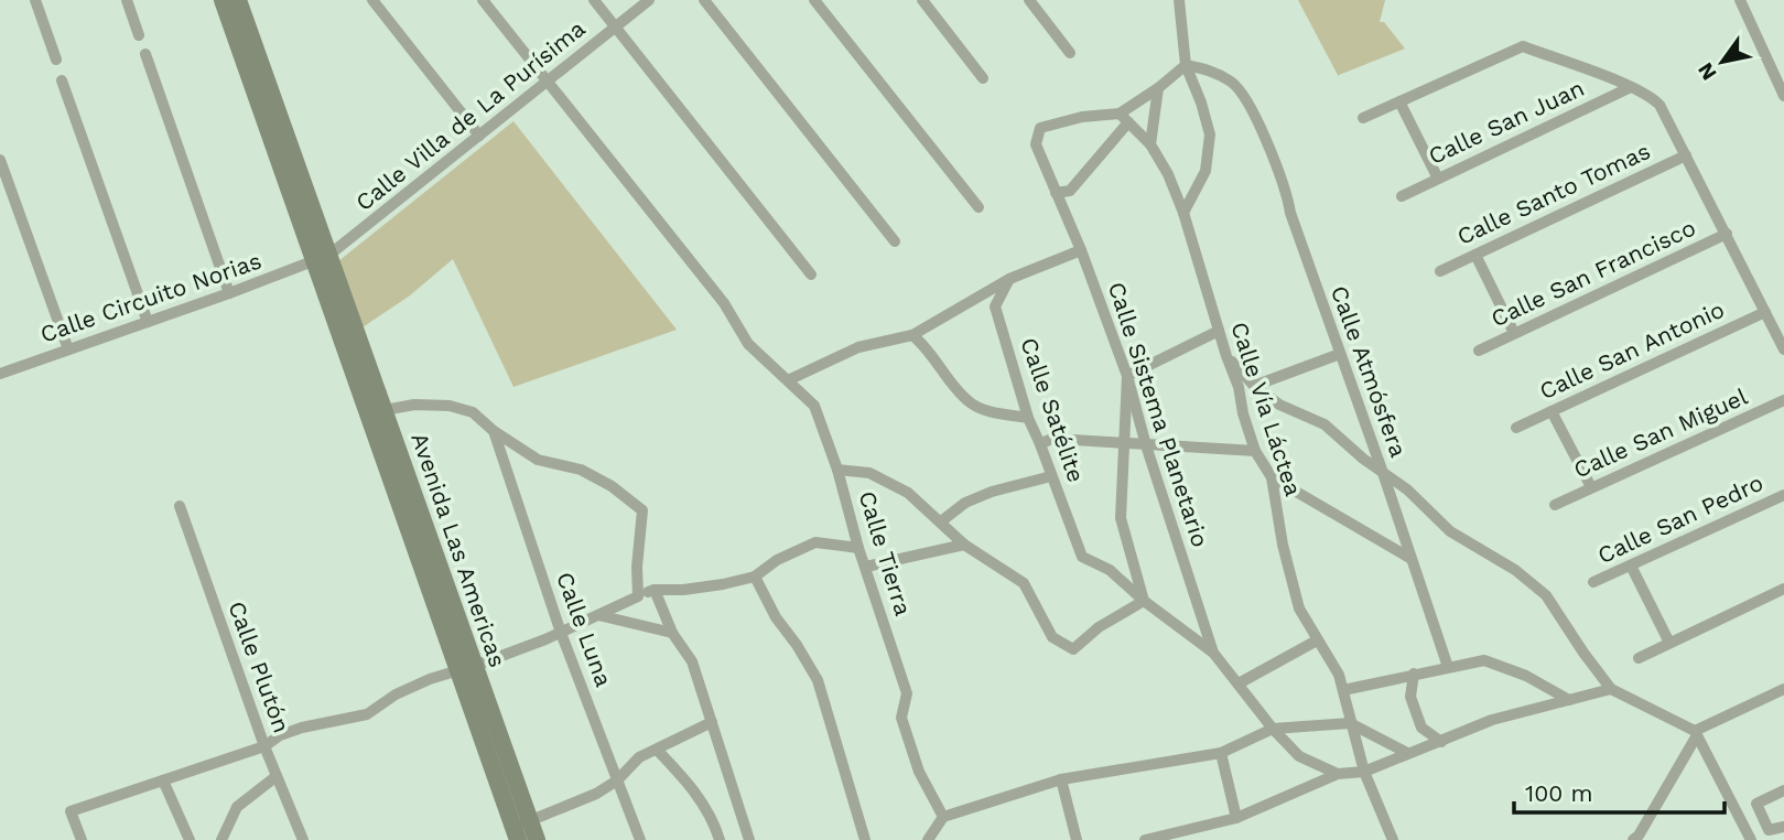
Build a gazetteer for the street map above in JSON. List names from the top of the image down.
{
  "streets": {
    "street": [
      "Calle Villa de La Purísima",
      "Calle San Juan",
      "Calle Santo Tomas",
      "Calle San Francisco",
      "Calle Circuito Norias",
      "Calle San Antonio",
      "Calle Atmósfera",
      "Calle Vía Láctea",
      "Calle Satélite",
      "Calle Sistema Planetario",
      "Calle San Miguel",
      "Calle San Pedro",
      "Avenida Las Americas",
      "Calle Tierra",
      "Calle Luna",
      "Calle Plutón"
    ]
  },
  "crossings": [
    ["Calle Villa de La Purísima", "Calle Circuito Norias"],
    ["Calle Villa de La Purísima", "Calle Tierra"],
    ["Calle Vía Láctea", "Calle Sistema Planetario"]
  ],
  "scale_bar": "100 m",
  "north": "bottom left"
}
